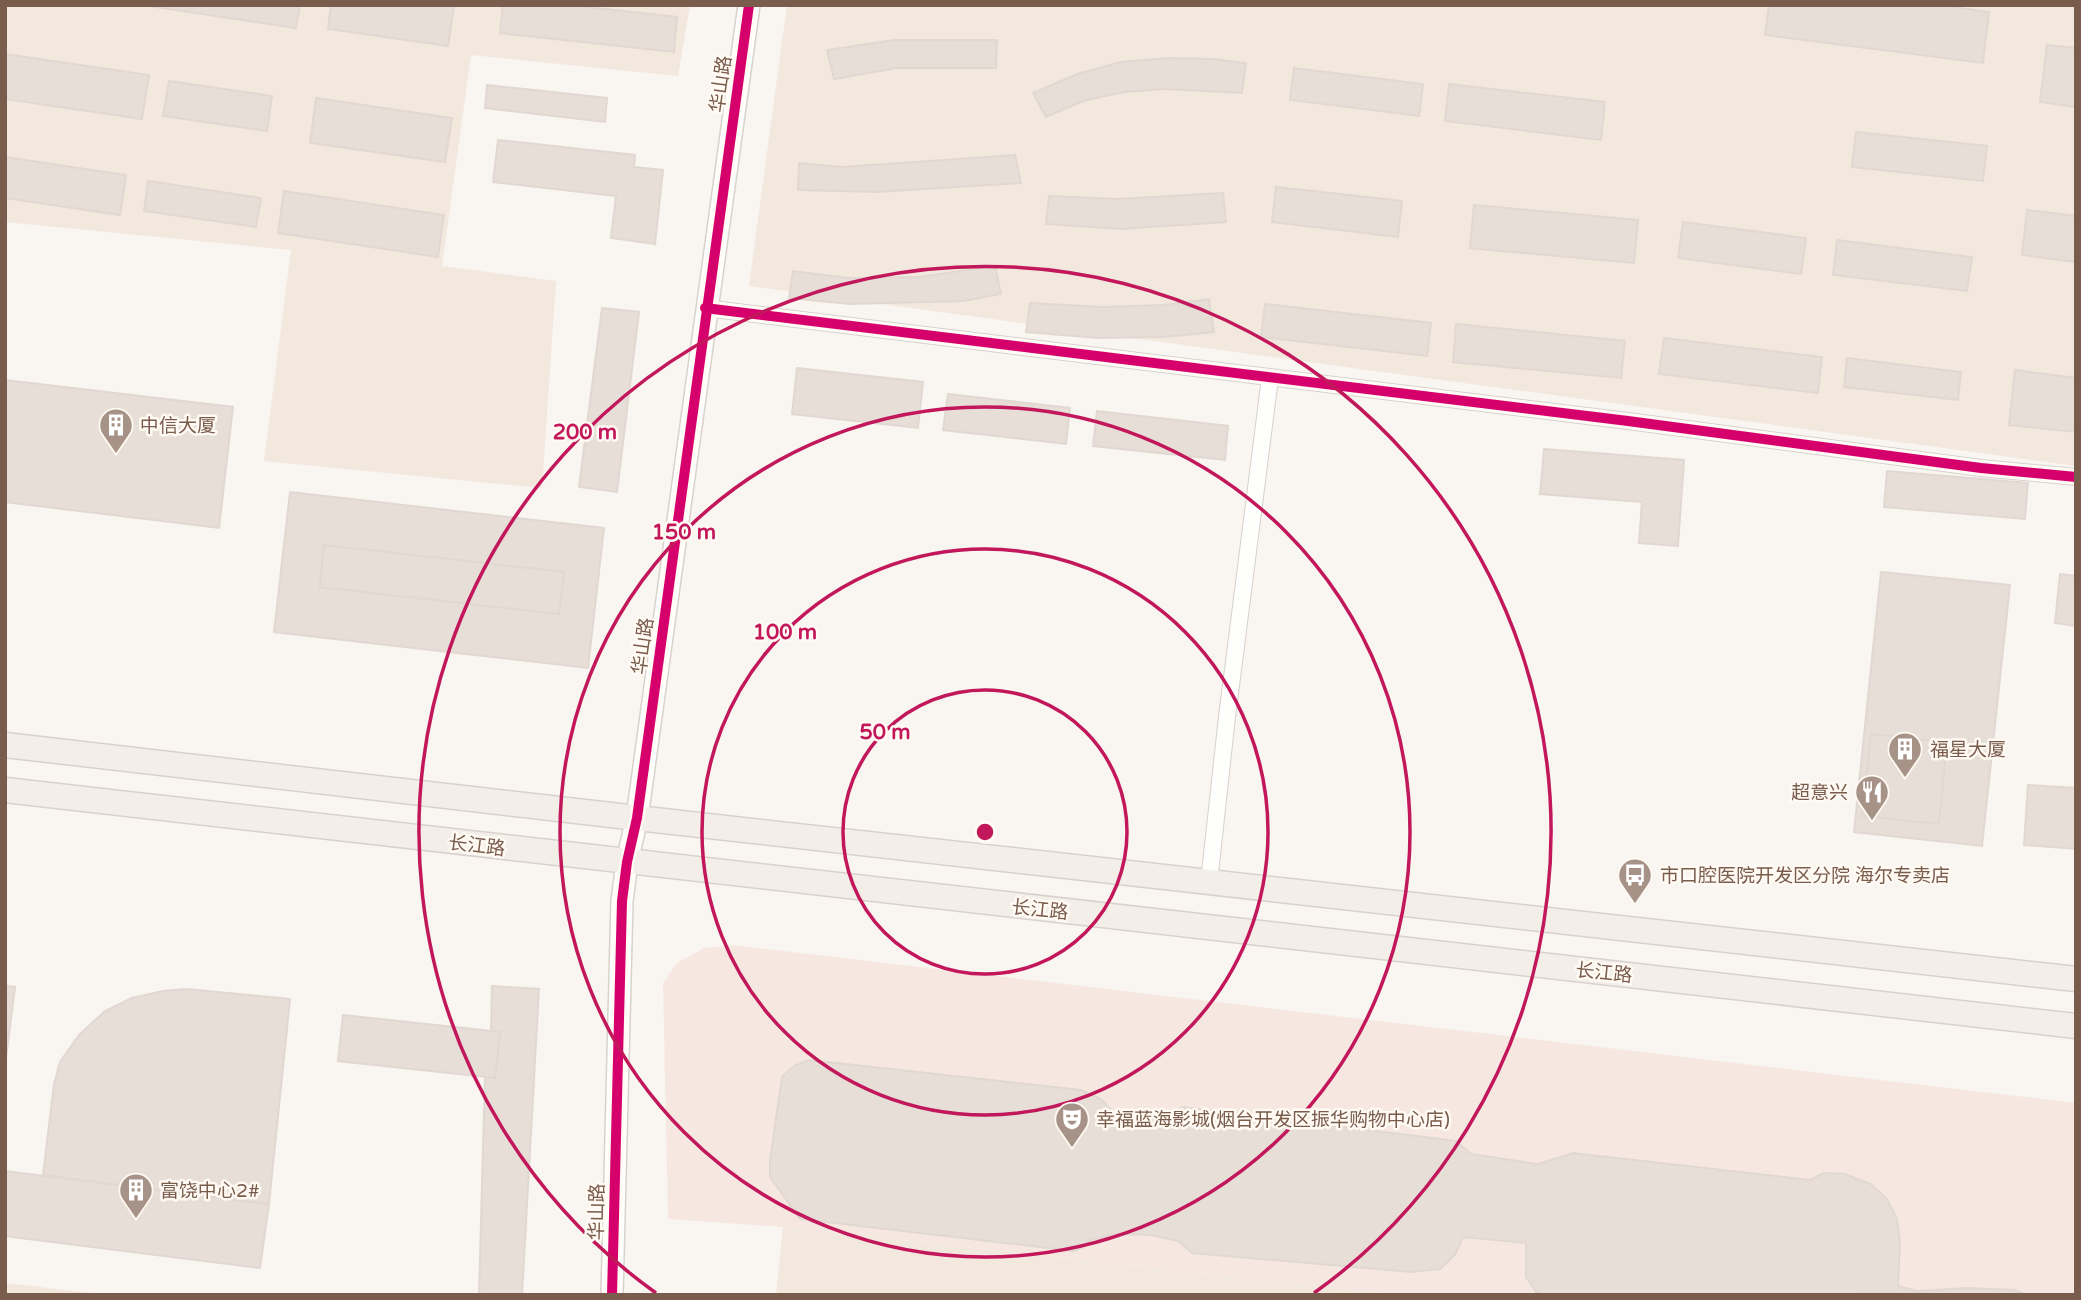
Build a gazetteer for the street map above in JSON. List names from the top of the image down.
{
  "streets": {
    "main road": ["长江路"],
    "street": ["华山路"]
  },
  "crossings": [
    ["华山路", "长江路"]
  ],
  "places": {
    "building": ["中信大厦", "福星大厦", "富饶中心2#"],
    "restaurant": ["超意兴"],
    "bus stop": ["市口腔医院开发区分院 海尔专卖店"],
    "theatre": ["幸福蓝海影城(烟台开发区振华购物中心店)"]
  },
  "rings": [
    "200 m",
    "150 m",
    "100 m",
    "50 m"
  ]
}
